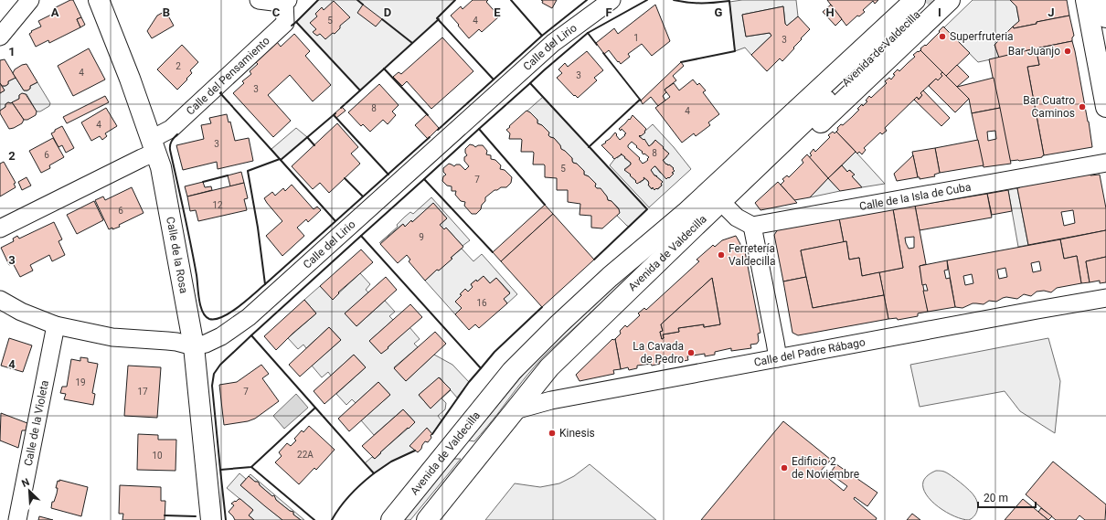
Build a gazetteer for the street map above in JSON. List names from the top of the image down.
{
  "streets": {
    "main road": ["Avenida de Valdecilla", "Calle de la Rosa"],
    "street": [
      "Calle del Lirio",
      "Calle del Pensamiento",
      "Calle de la Isla de Cuba",
      "Calle del Padre Rábago",
      "Calle de la Violeta"
    ]
  },
  "crossings": [
    ["Calle del Lirio", "Calle de la Rosa"],
    ["Calle del Lirio", "Calle de la Violeta"],
    ["Avenida de Valdecilla", "Calle del Padre Rábago"],
    ["Calle del Pensamiento", "Calle de la Rosa"]
  ],
  "places": [
    "Superfruteria",
    "Bar Juanjo",
    "Bar Cuatro Caminos",
    "Ferretería Valdecilla",
    "La Cavada de Pedro",
    "Kinesis",
    "Edificio 2 de Noviembre"
  ],
  "house_numbers": [
    "5",
    "4",
    "1",
    "3",
    "2",
    "4",
    "3",
    "3",
    "8",
    "4",
    "4",
    "3",
    "8",
    "6",
    "5",
    "7",
    "12",
    "6",
    "9",
    "16",
    "19",
    "17",
    "7",
    "22A",
    "10"
  ],
  "scale_bar": "20 m",
  "north": "top left",
  "grid": {
    "columns": [
      "A",
      "B",
      "C",
      "D",
      "E",
      "F",
      "G",
      "H",
      "I",
      "J"
    ],
    "rows": [
      "1",
      "2",
      "3",
      "4"
    ]
  }
}
